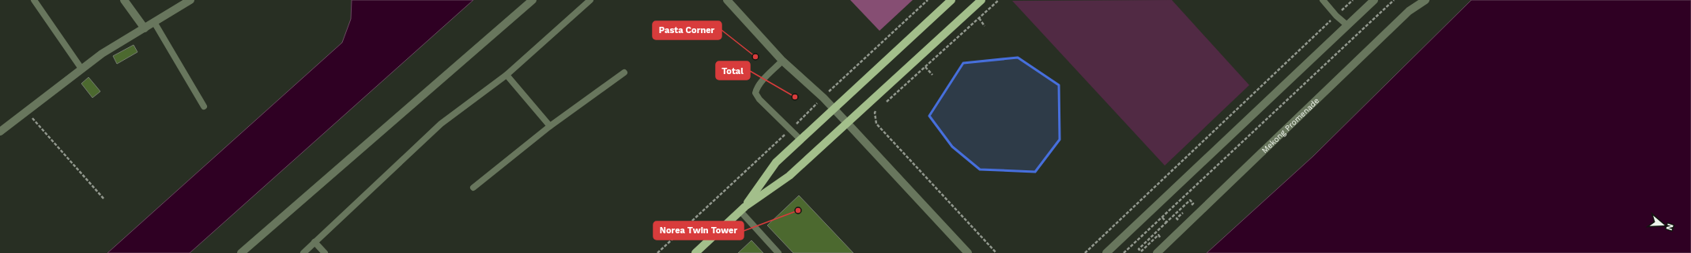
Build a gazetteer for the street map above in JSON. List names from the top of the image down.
{
  "streets": {
    "street": ["Mekong Promenade"]
  },
  "places": ["Pasta Corner", "Total", "Norea Twin Tower"],
  "north": "right"
}
